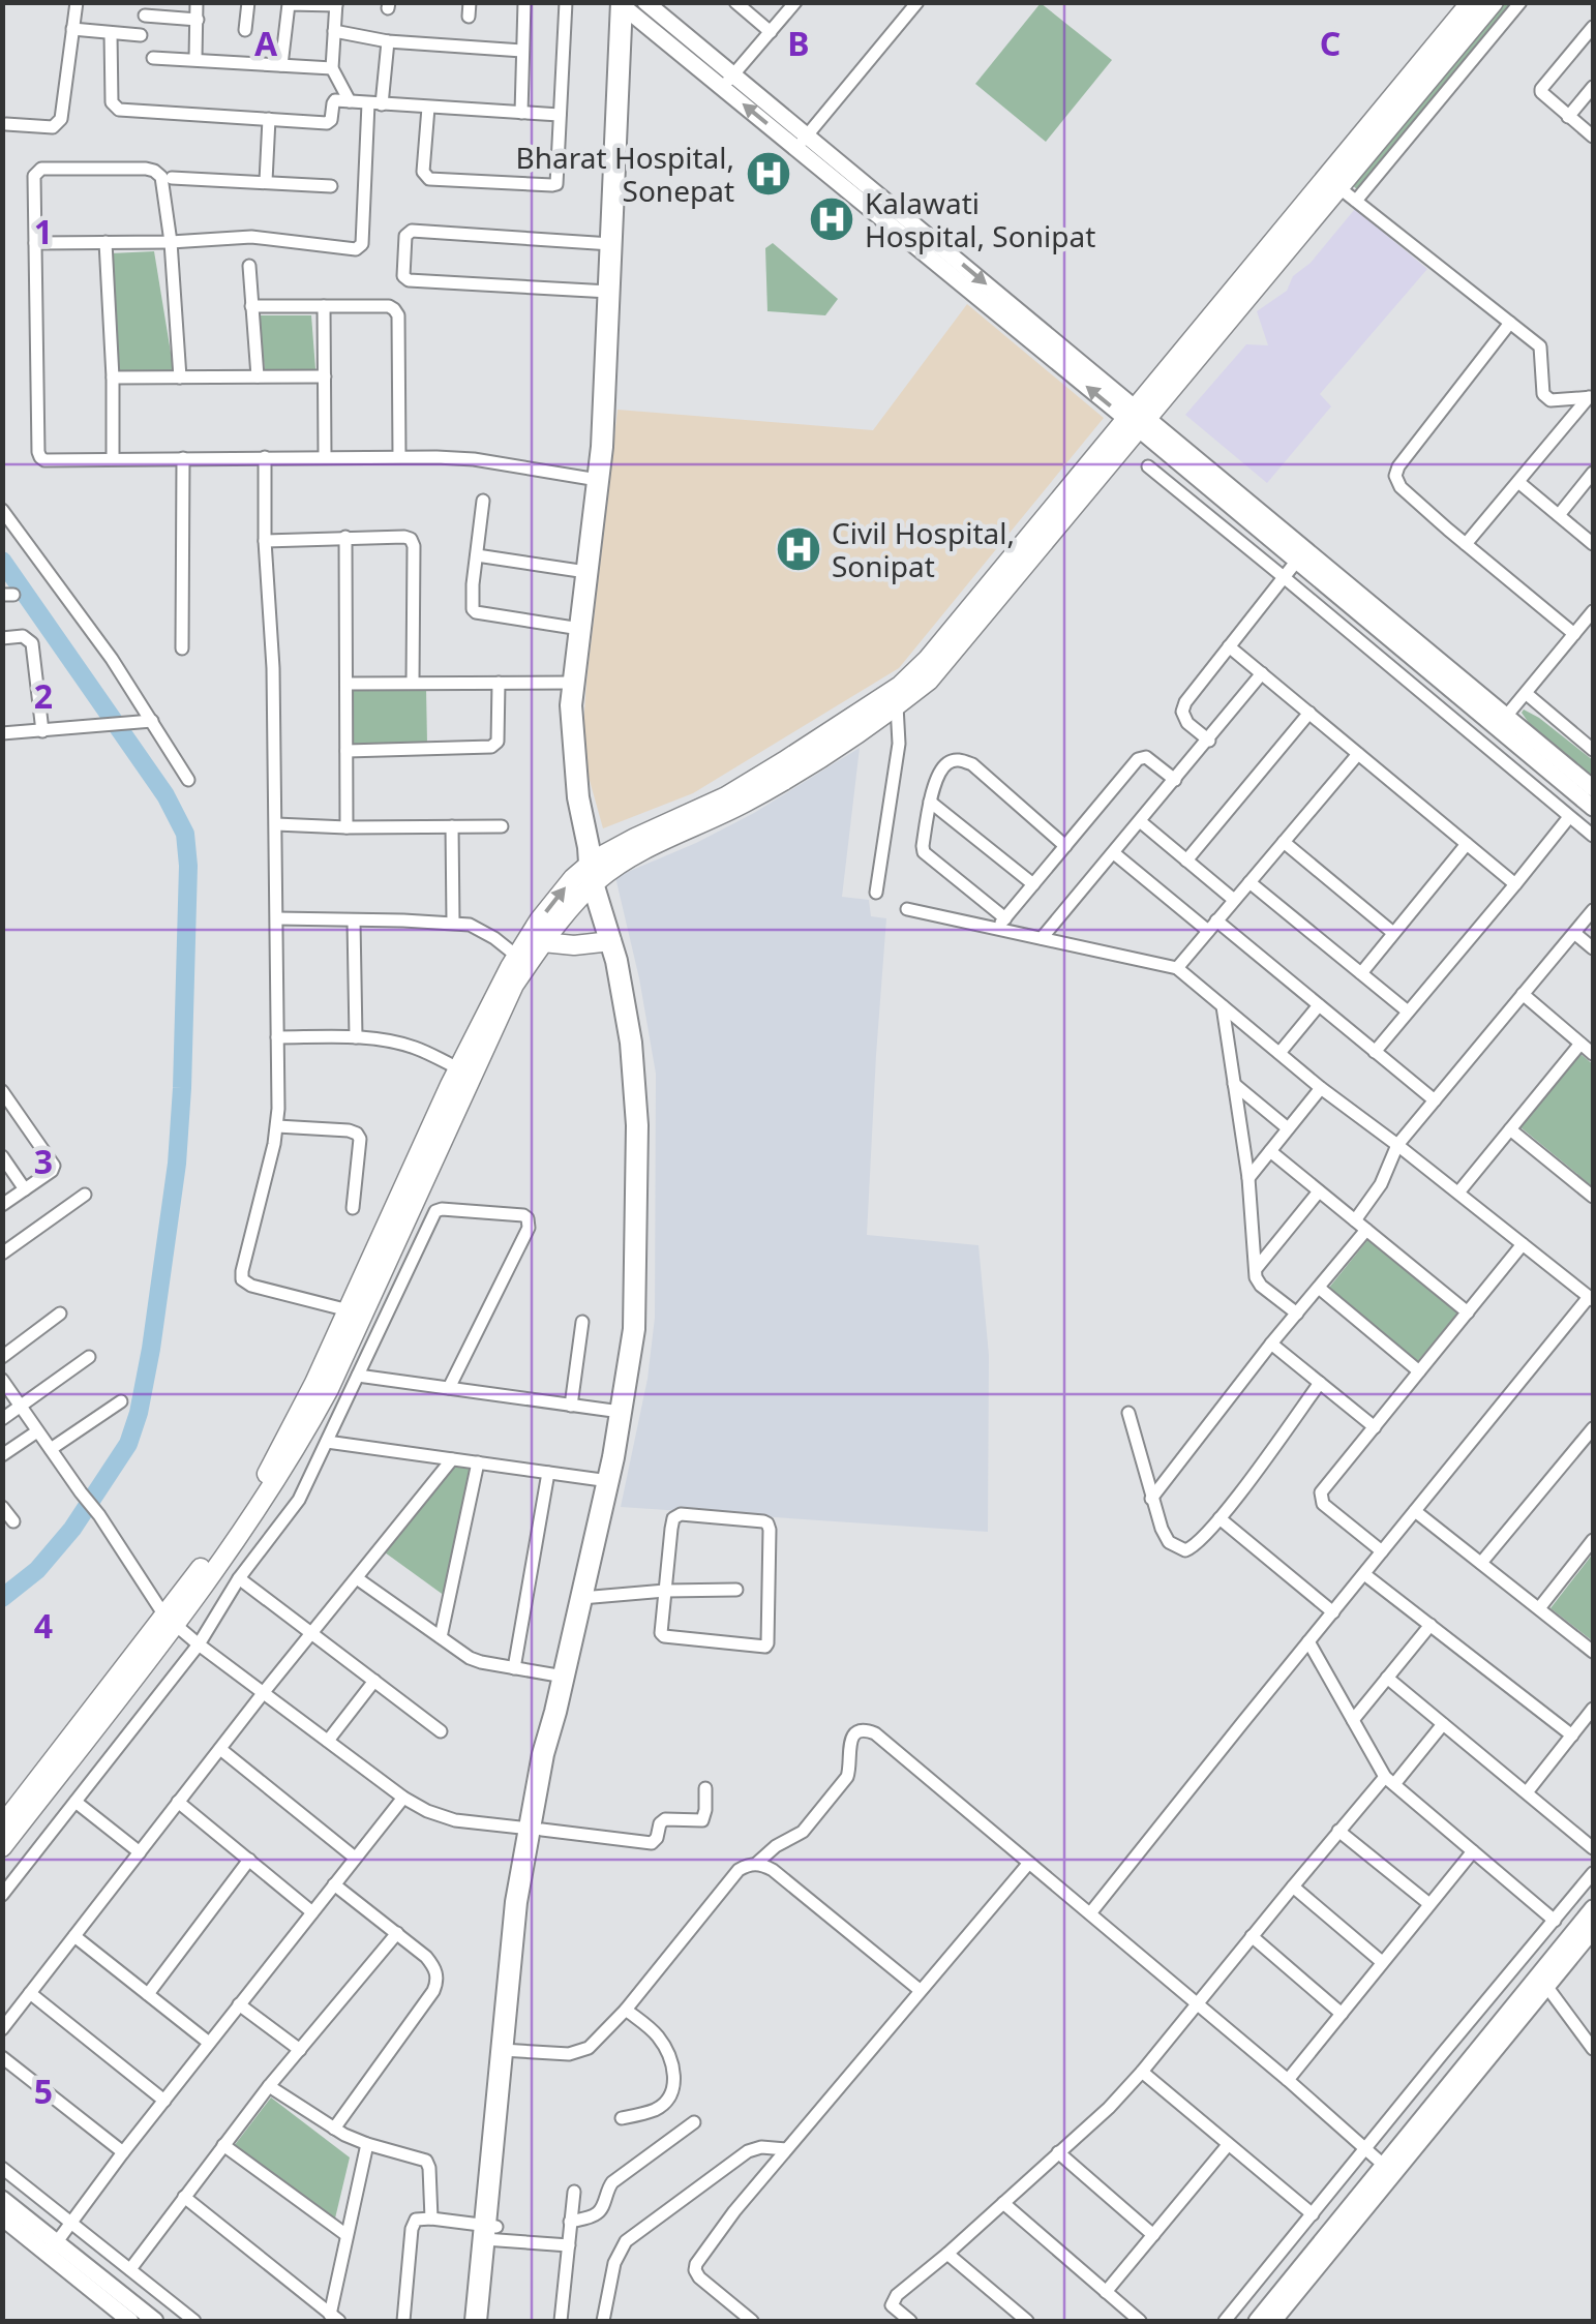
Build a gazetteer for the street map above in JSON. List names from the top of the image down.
{
  "places": {
    "hospital": ["Bharat Hospital, Sonepat", "Kalawati Hospital, Sonipat", "Civil Hospital, Sonipat"]
  },
  "grid": {
    "columns": ["A", "B", "C"],
    "rows": [
      "1",
      "2",
      "3",
      "4",
      "5"
    ]
  }
}
